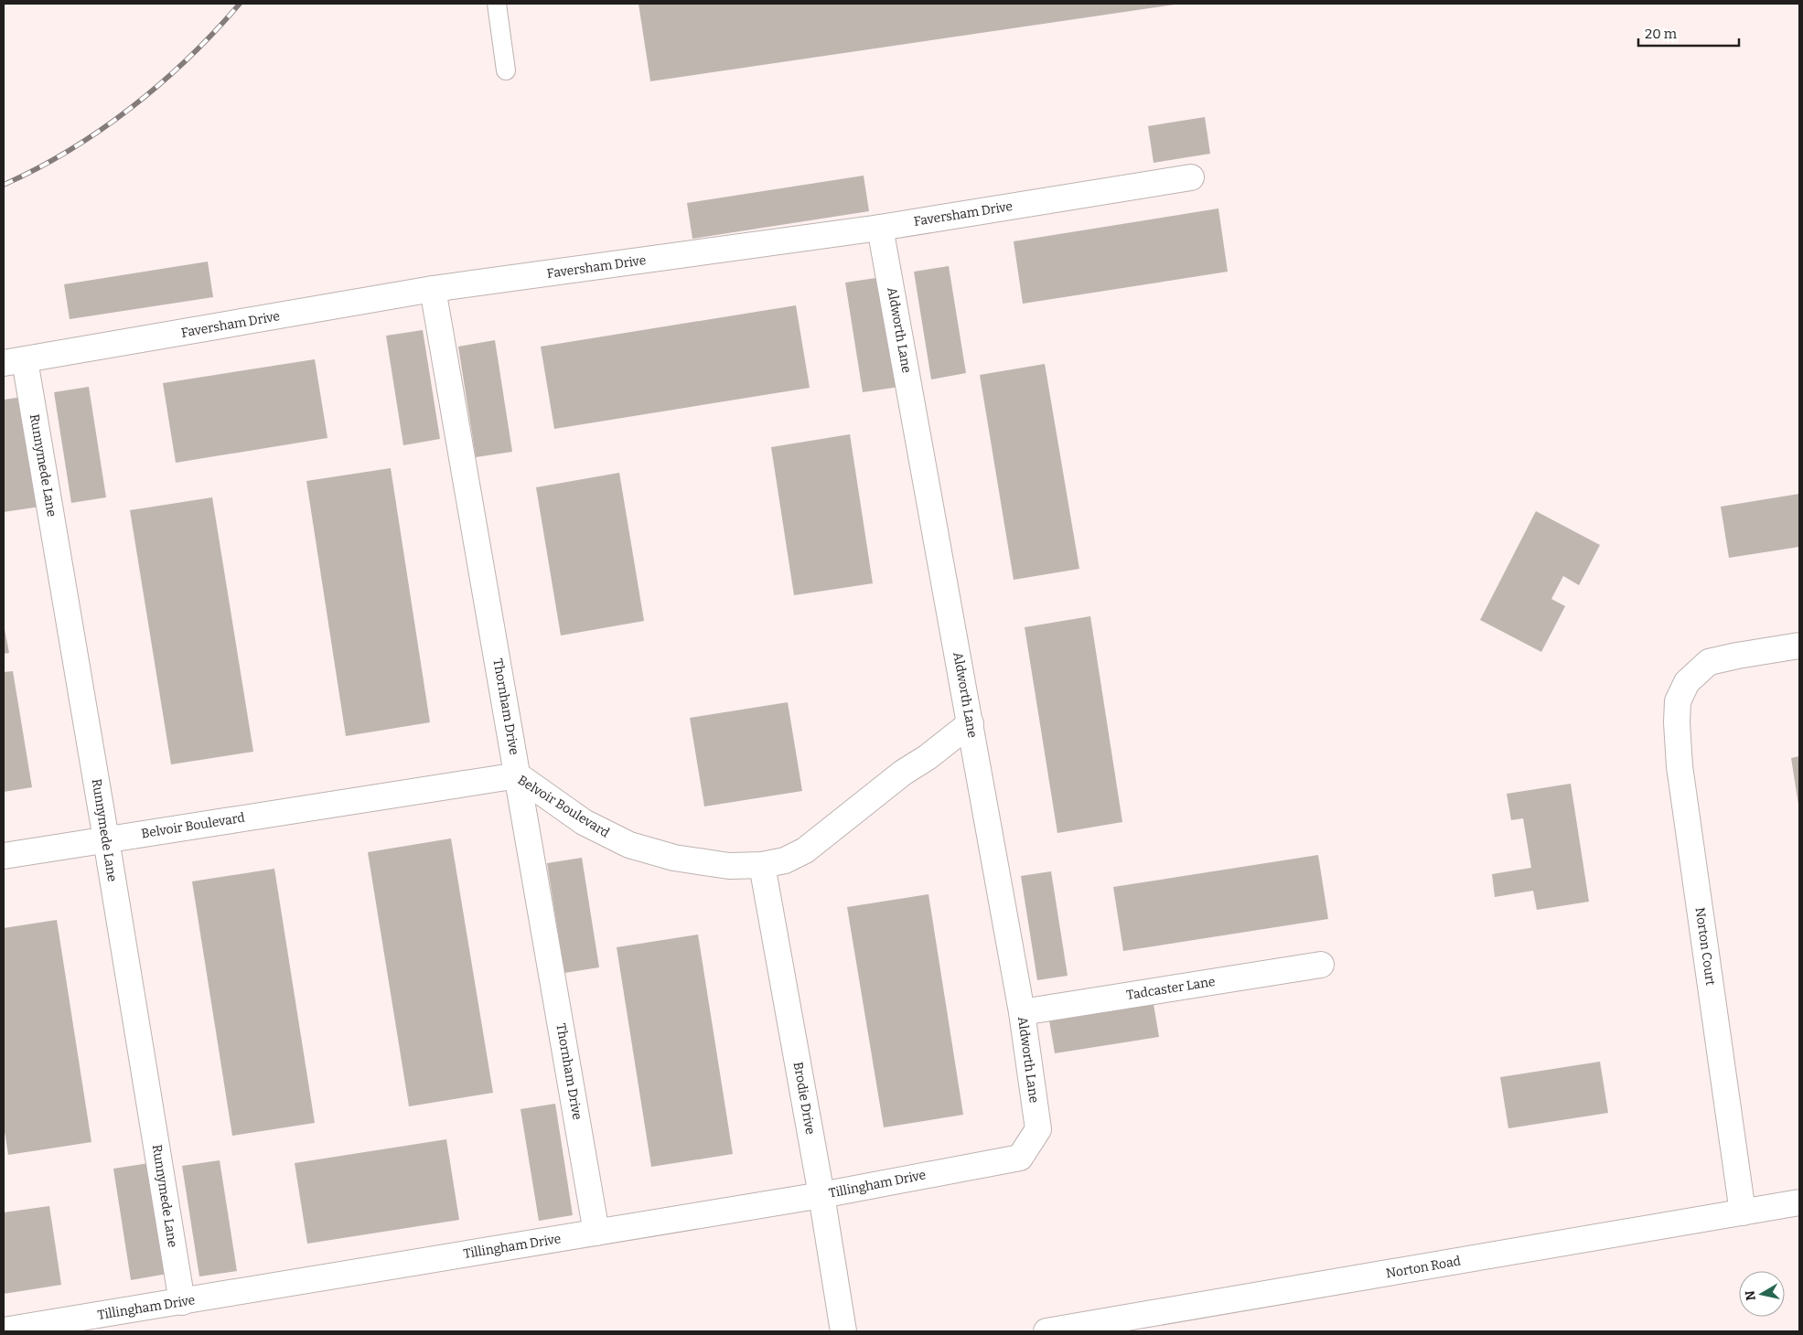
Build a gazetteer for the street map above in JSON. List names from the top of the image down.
{
  "streets": {
    "street": [
      "Faversham Drive",
      "Aldworth Lane",
      "Runnymede Lane",
      "Thornham Drive",
      "Belvoir Boulevard",
      "Norton Court",
      "Tadcaster Lane",
      "Brodie Drive",
      "Tillingham Drive",
      "Norton Road"
    ]
  },
  "crossings": [
    ["Faversham Drive", "Aldworth Lane"],
    ["Faversham Drive", "Runnymede Lane"],
    ["Faversham Drive", "Thornham Drive"],
    ["Aldworth Lane", "Belvoir Boulevard"],
    ["Aldworth Lane", "Tadcaster Lane"],
    ["Aldworth Lane", "Tillingham Drive"],
    ["Runnymede Lane", "Belvoir Boulevard"],
    ["Runnymede Lane", "Tillingham Drive"],
    ["Thornham Drive", "Belvoir Boulevard"],
    ["Thornham Drive", "Tillingham Drive"],
    ["Belvoir Boulevard", "Brodie Drive"],
    ["Norton Court", "Norton Road"],
    ["Brodie Drive", "Tillingham Drive"]
  ],
  "scale_bar": "20 m",
  "north": "left"
}
